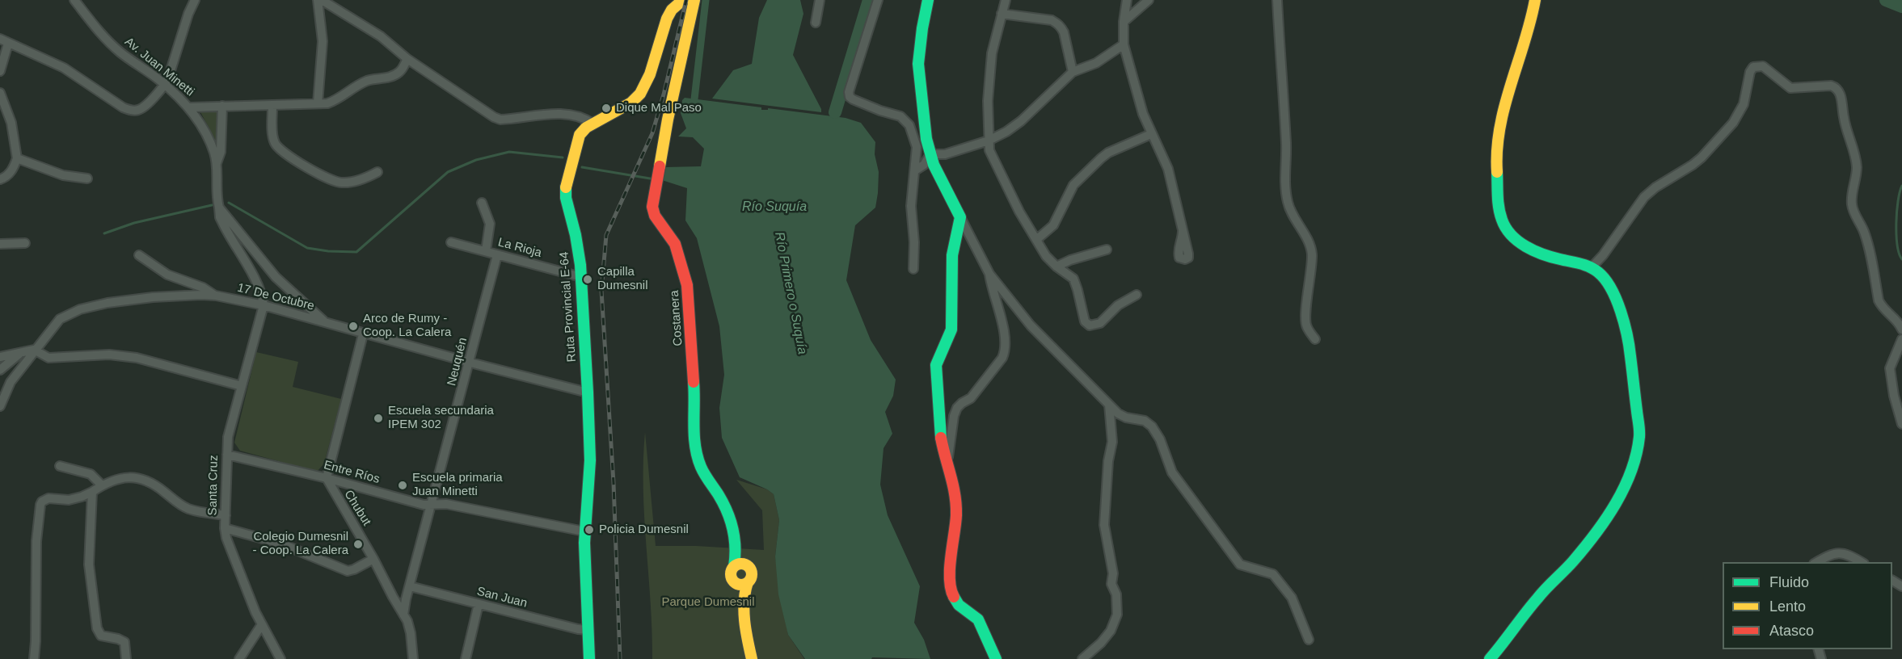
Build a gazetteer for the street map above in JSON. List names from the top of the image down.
{
  "streets": {
    "street": [
      "Av. Juan Minetti",
      "La Rioja",
      "17 De Octubre",
      "Ruta Provincial E-64",
      "Costanera",
      "Neuquén",
      "Entre Ríos",
      "Santa Cruz",
      "Chubut",
      "San Juan"
    ]
  },
  "crossings": [
    ["Av. Juan Minetti", "17 De Octubre"],
    ["Av. Juan Minetti", "Santa Cruz"],
    ["La Rioja", "Ruta Provincial E-64"],
    ["La Rioja", "Neuquén"],
    ["17 De Octubre", "Ruta Provincial E-64"],
    ["17 De Octubre", "Neuquén"],
    ["17 De Octubre", "Santa Cruz"],
    ["Ruta Provincial E-64", "Entre Ríos"],
    ["Ruta Provincial E-64", "San Juan"],
    ["Neuquén", "Entre Ríos"],
    ["Neuquén", "Chubut"],
    ["Neuquén", "San Juan"],
    ["Entre Ríos", "Santa Cruz"],
    ["Entre Ríos", "Chubut"]
  ],
  "water": ["Río Suquía", "Río Primero o Suquía"],
  "parks": ["Parque Dumesnil"],
  "places": [
    "Dique Mal Paso",
    "Capilla Dumesnil",
    "Arco de Rumy - Coop. La Calera",
    "Escuela secundaria IPEM 302",
    "Escuela primaria Juan Minetti",
    "Policia Dumesnil",
    "Colegio Dumesnil - Coop. La Calera"
  ],
  "legend": ["Fluido", "Lento", "Atasco"]
}
